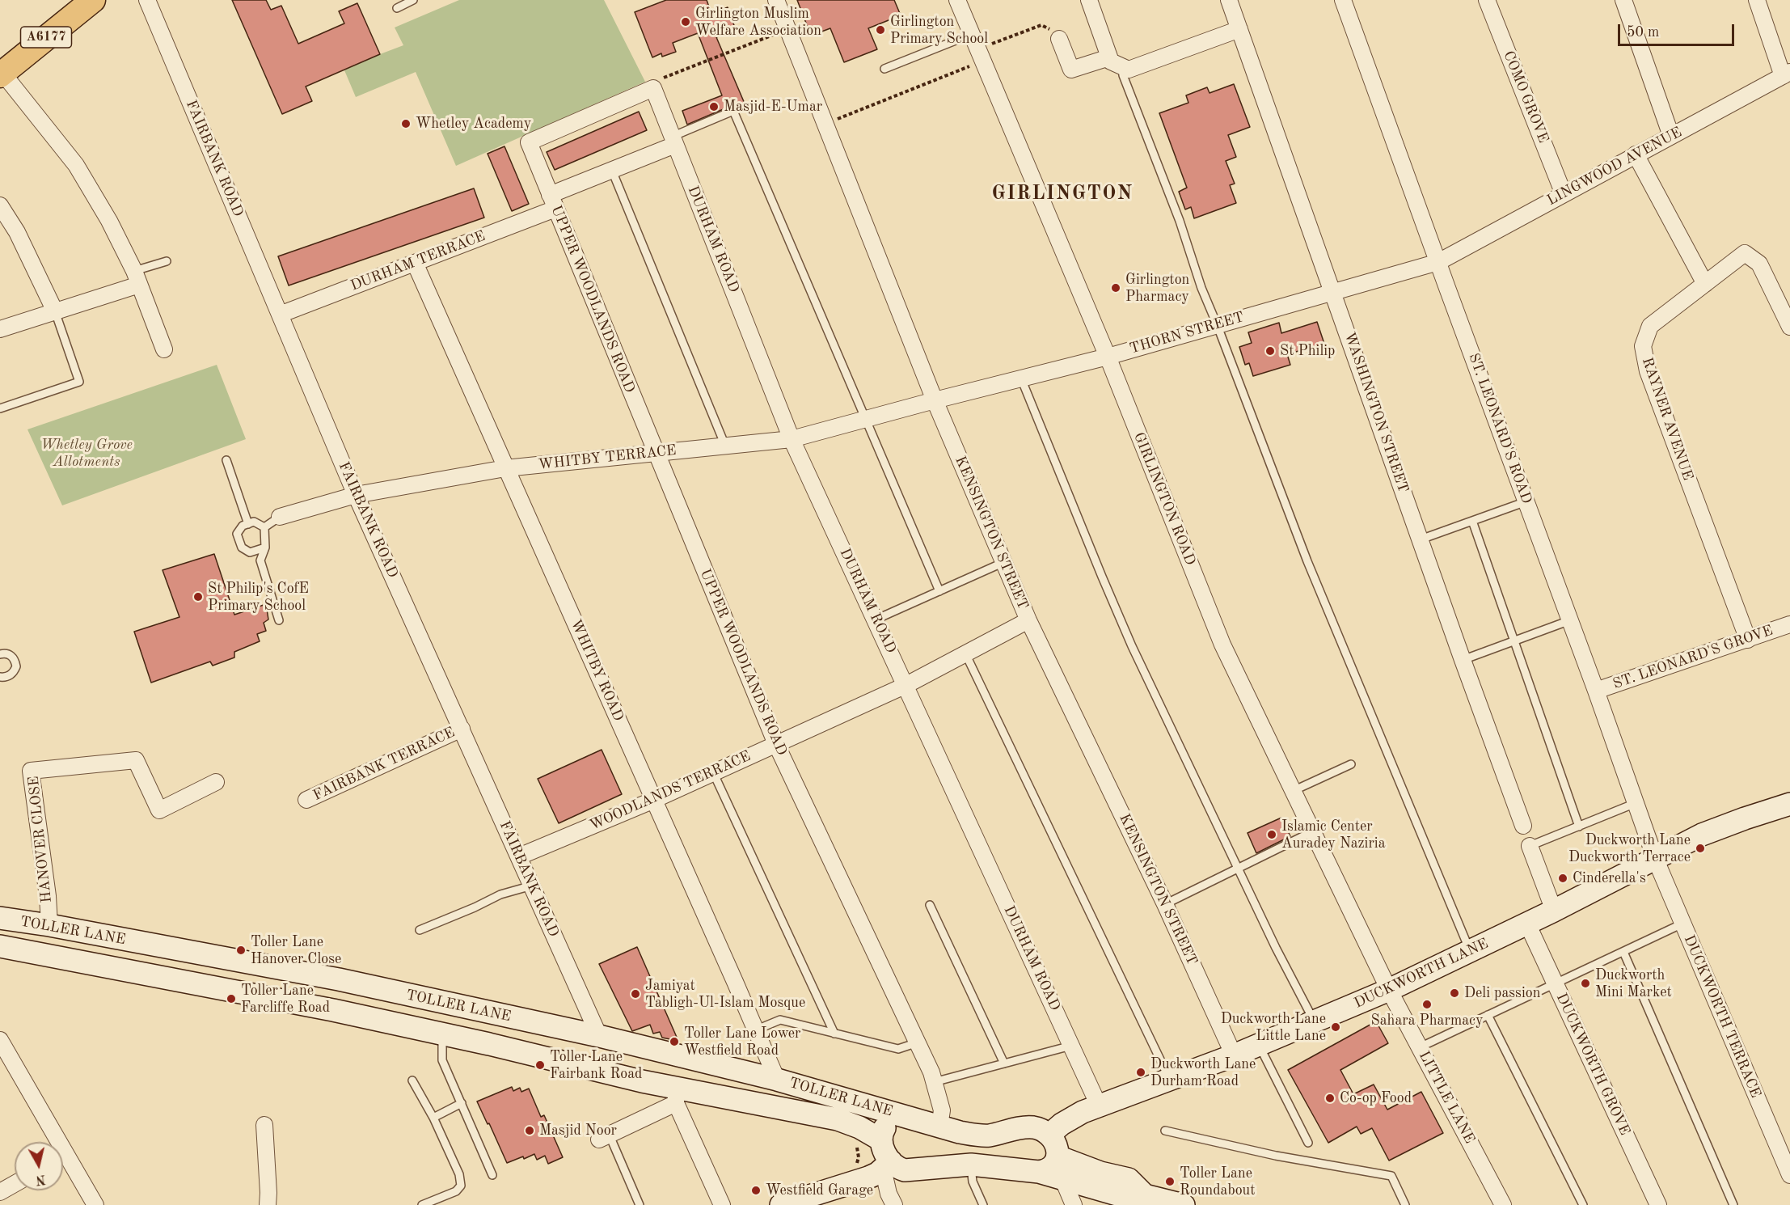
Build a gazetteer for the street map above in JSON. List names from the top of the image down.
{
  "streets": {
    "main road": ["A6177", "TOLLER LANE", "DUCKWORTH LANE"],
    "street": [
      "COMO GROVE",
      "FAIRBANK ROAD",
      "LINGWOOD AVENUE",
      "DURHAM ROAD",
      "DURHAM TERRACE",
      "UPPER WOODLANDS ROAD",
      "THORN STREET",
      "WASHINGTON STREET",
      "RAYNER AVENUE",
      "ST. LEONARD'S ROAD",
      "WHITBY TERRACE",
      "GIRLINGTON ROAD",
      "KENSINGTON STREET",
      "ST. LEONARD'S GROVE",
      "WHITBY ROAD",
      "FAIRBANK TERRACE",
      "WOODLANDS TERRACE",
      "HANOVER CLOSE",
      "DUCKWORTH TERRACE",
      "DUCKWORTH GROVE",
      "LITTLE LANE"
    ]
  },
  "crossings": [
    ["COMO GROVE", "LINGWOOD AVENUE"],
    ["FAIRBANK ROAD", "DURHAM TERRACE"],
    ["FAIRBANK ROAD", "WHITBY TERRACE"],
    ["FAIRBANK ROAD", "FAIRBANK TERRACE"],
    ["FAIRBANK ROAD", "WOODLANDS TERRACE"],
    ["FAIRBANK ROAD", "TOLLER LANE"],
    ["LINGWOOD AVENUE", "THORN STREET"],
    ["LINGWOOD AVENUE", "ST. LEONARD'S ROAD"],
    ["DURHAM ROAD", "DURHAM TERRACE"],
    ["DURHAM ROAD", "UPPER WOODLANDS ROAD"],
    ["DURHAM ROAD", "WHITBY TERRACE"],
    ["DURHAM ROAD", "WOODLANDS TERRACE"],
    ["DURHAM ROAD", "DUCKWORTH LANE"],
    ["DURHAM TERRACE", "UPPER WOODLANDS ROAD"],
    ["DURHAM TERRACE", "WHITBY ROAD"],
    ["UPPER WOODLANDS ROAD", "WHITBY TERRACE"],
    ["UPPER WOODLANDS ROAD", "WOODLANDS TERRACE"],
    ["UPPER WOODLANDS ROAD", "TOLLER LANE"],
    ["THORN STREET", "WASHINGTON STREET"],
    ["THORN STREET", "ST. LEONARD'S ROAD"],
    ["THORN STREET", "WHITBY TERRACE"],
    ["THORN STREET", "GIRLINGTON ROAD"],
    ["THORN STREET", "KENSINGTON STREET"],
    ["RAYNER AVENUE", "ST. LEONARD'S GROVE"],
    ["ST. LEONARD'S ROAD", "ST. LEONARD'S GROVE"],
    ["ST. LEONARD'S ROAD", "DUCKWORTH LANE"],
    ["ST. LEONARD'S ROAD", "DUCKWORTH TERRACE"],
    ["WHITBY TERRACE", "KENSINGTON STREET"],
    ["WHITBY TERRACE", "WHITBY ROAD"],
    ["GIRLINGTON ROAD", "DUCKWORTH LANE"],
    ["GIRLINGTON ROAD", "LITTLE LANE"],
    ["KENSINGTON STREET", "WOODLANDS TERRACE"],
    ["KENSINGTON STREET", "DUCKWORTH LANE"],
    ["WHITBY ROAD", "WOODLANDS TERRACE"],
    ["WHITBY ROAD", "TOLLER LANE"],
    ["HANOVER CLOSE", "TOLLER LANE"],
    ["TOLLER LANE", "DUCKWORTH LANE"],
    ["DUCKWORTH LANE", "DUCKWORTH TERRACE"],
    ["DUCKWORTH LANE", "DUCKWORTH GROVE"],
    ["DUCKWORTH LANE", "LITTLE LANE"]
  ],
  "districts": ["GIRLINGTON"],
  "parks": ["Whetley Grove Allotments"],
  "places": [
    "Girlington Muslim Welfare Association",
    "Girlington Primary School",
    "Masjid-E-Umar",
    "Whetley Academy",
    "Girlington Pharmacy",
    "St Philip",
    "St Philip's CofE Primary School",
    "Islamic Center Auradey Naziria",
    "Duckworth Lane Duckworth Terrace",
    "Cinderella's",
    "Toller Lane Hanover Close",
    "Duckworth Mini Market",
    "Deli passion",
    "Jamiyat Tabligh-Ul-Islam Mosque",
    "Toller Lane Farcliffe Road",
    "Sahara Pharmacy",
    "Duckworth Lane Little Lane",
    "Toller Lane Lower Westfield Road",
    "Toller Lane Fairbank Road",
    "Duckworth Lane Durham Road",
    "Co-op Food",
    "Masjid Noor",
    "Toller Lane Roundabout",
    "Westfield Garage"
  ],
  "scale_bar": "50 m",
  "north": "bottom"
}
